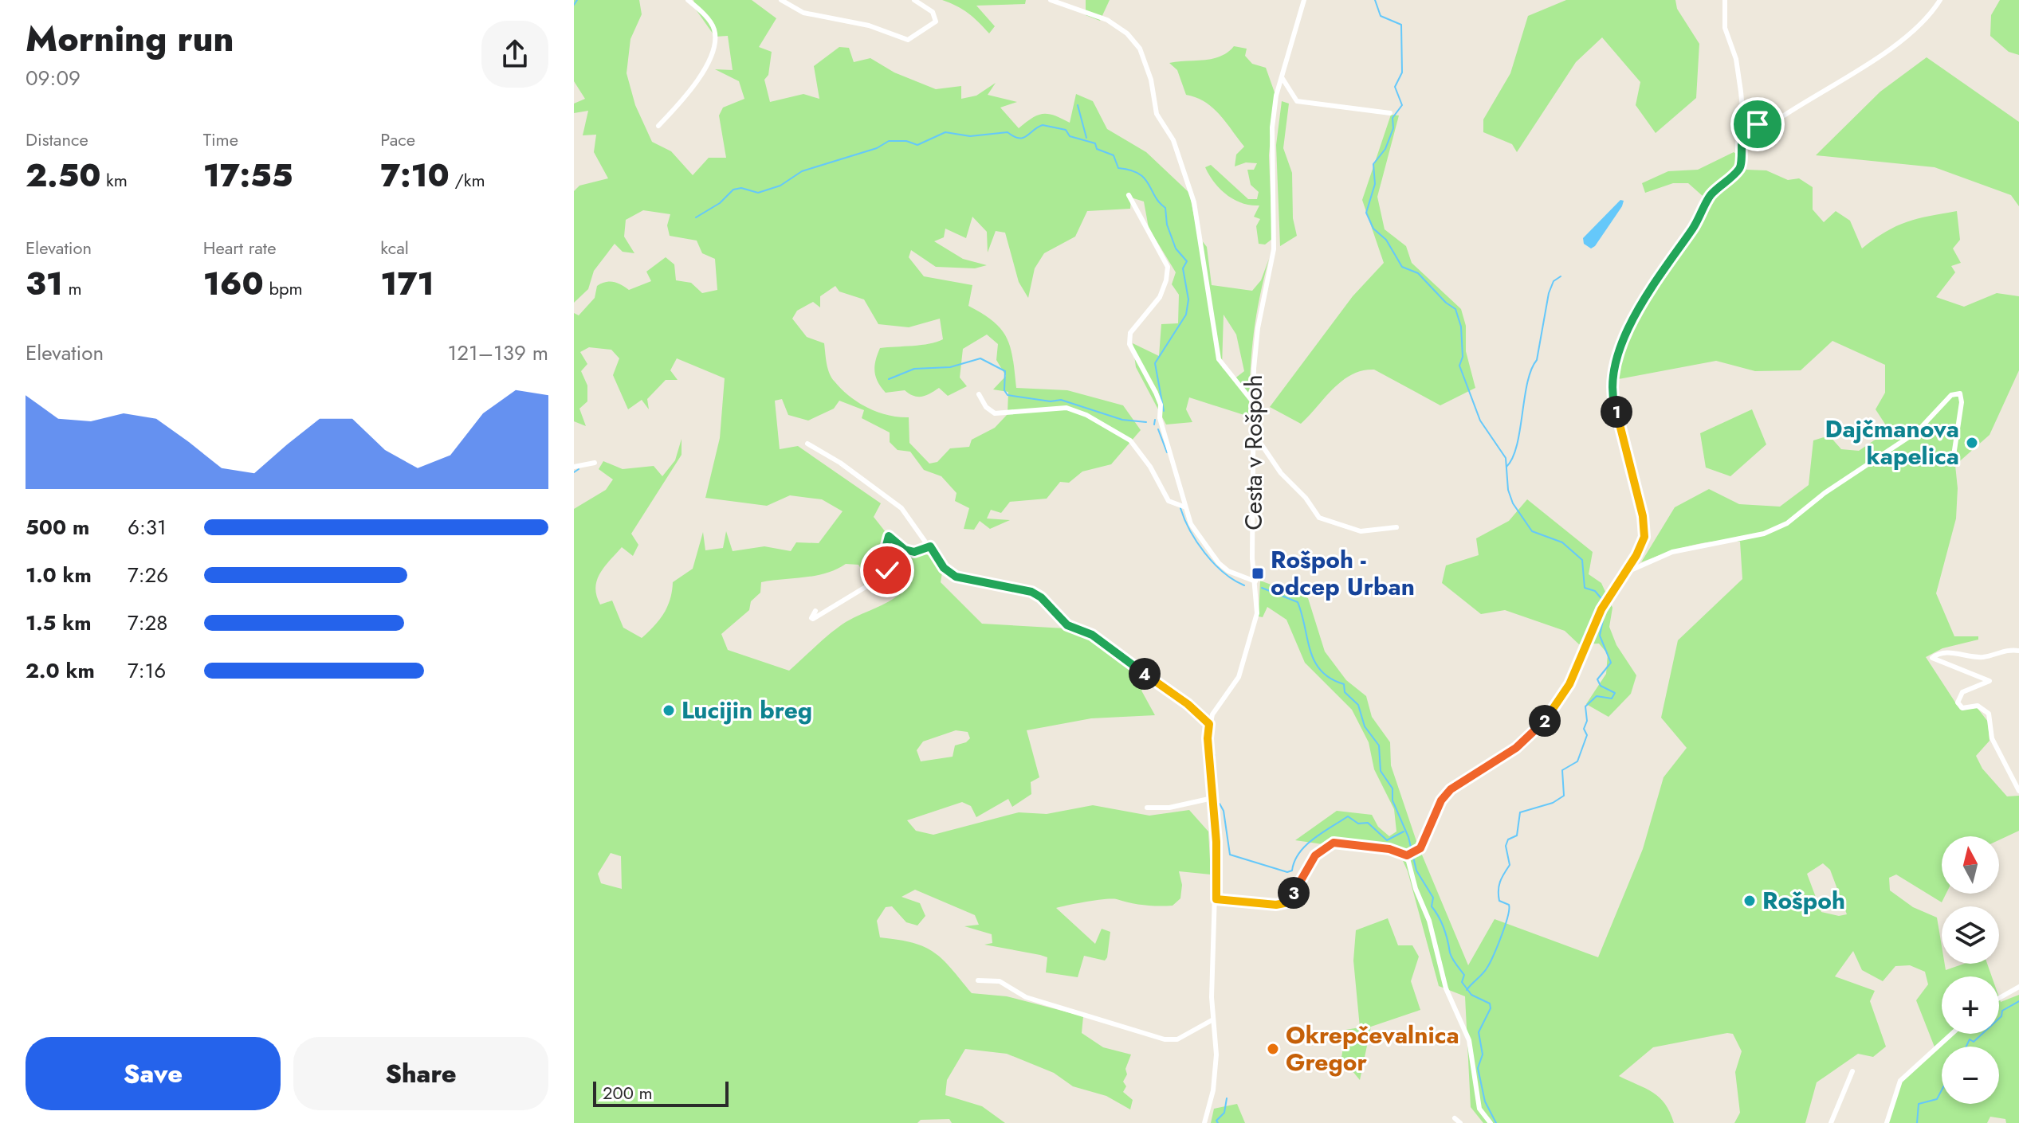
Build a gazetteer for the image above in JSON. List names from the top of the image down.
{
  "streets": {
    "street": ["Cesta v Rošpoh"]
  },
  "places": {
    "other": [
      "Dajčmanova kapelica",
      "Lucijin breg",
      "Rošpoh",
      "Okrepčevalnica Gregor"
    ],
    "transit": ["Rošpoh - odcep Urban"]
  },
  "scale_bar": "200 m",
  "north": "top",
  "page": {
    "heading": ["Morning run", "09:09"],
    "stats": [
      ["Distance", "2.50 km"],
      ["Time", "17:55"],
      ["Pace", "7:10 /km"],
      ["Elevation", "31 m"],
      ["Heart rate", "160 bpm"],
      ["kcal", "171"]
    ],
    "chart": ["Elevation", "121–139 m"],
    "pins": [
      "1",
      "4",
      "2",
      "3"
    ],
    "list": [
      {
        "name": "500 m",
        "note": "6:31"
      },
      {
        "name": "1.0 km",
        "note": "7:26"
      },
      {
        "name": "1.5 km",
        "note": "7:28"
      },
      {
        "name": "2.0 km",
        "note": "7:16"
      }
    ],
    "map_buttons": ["+", "−"],
    "buttons": ["Save", "Share"],
    "scale": "200 m"
  }
}
